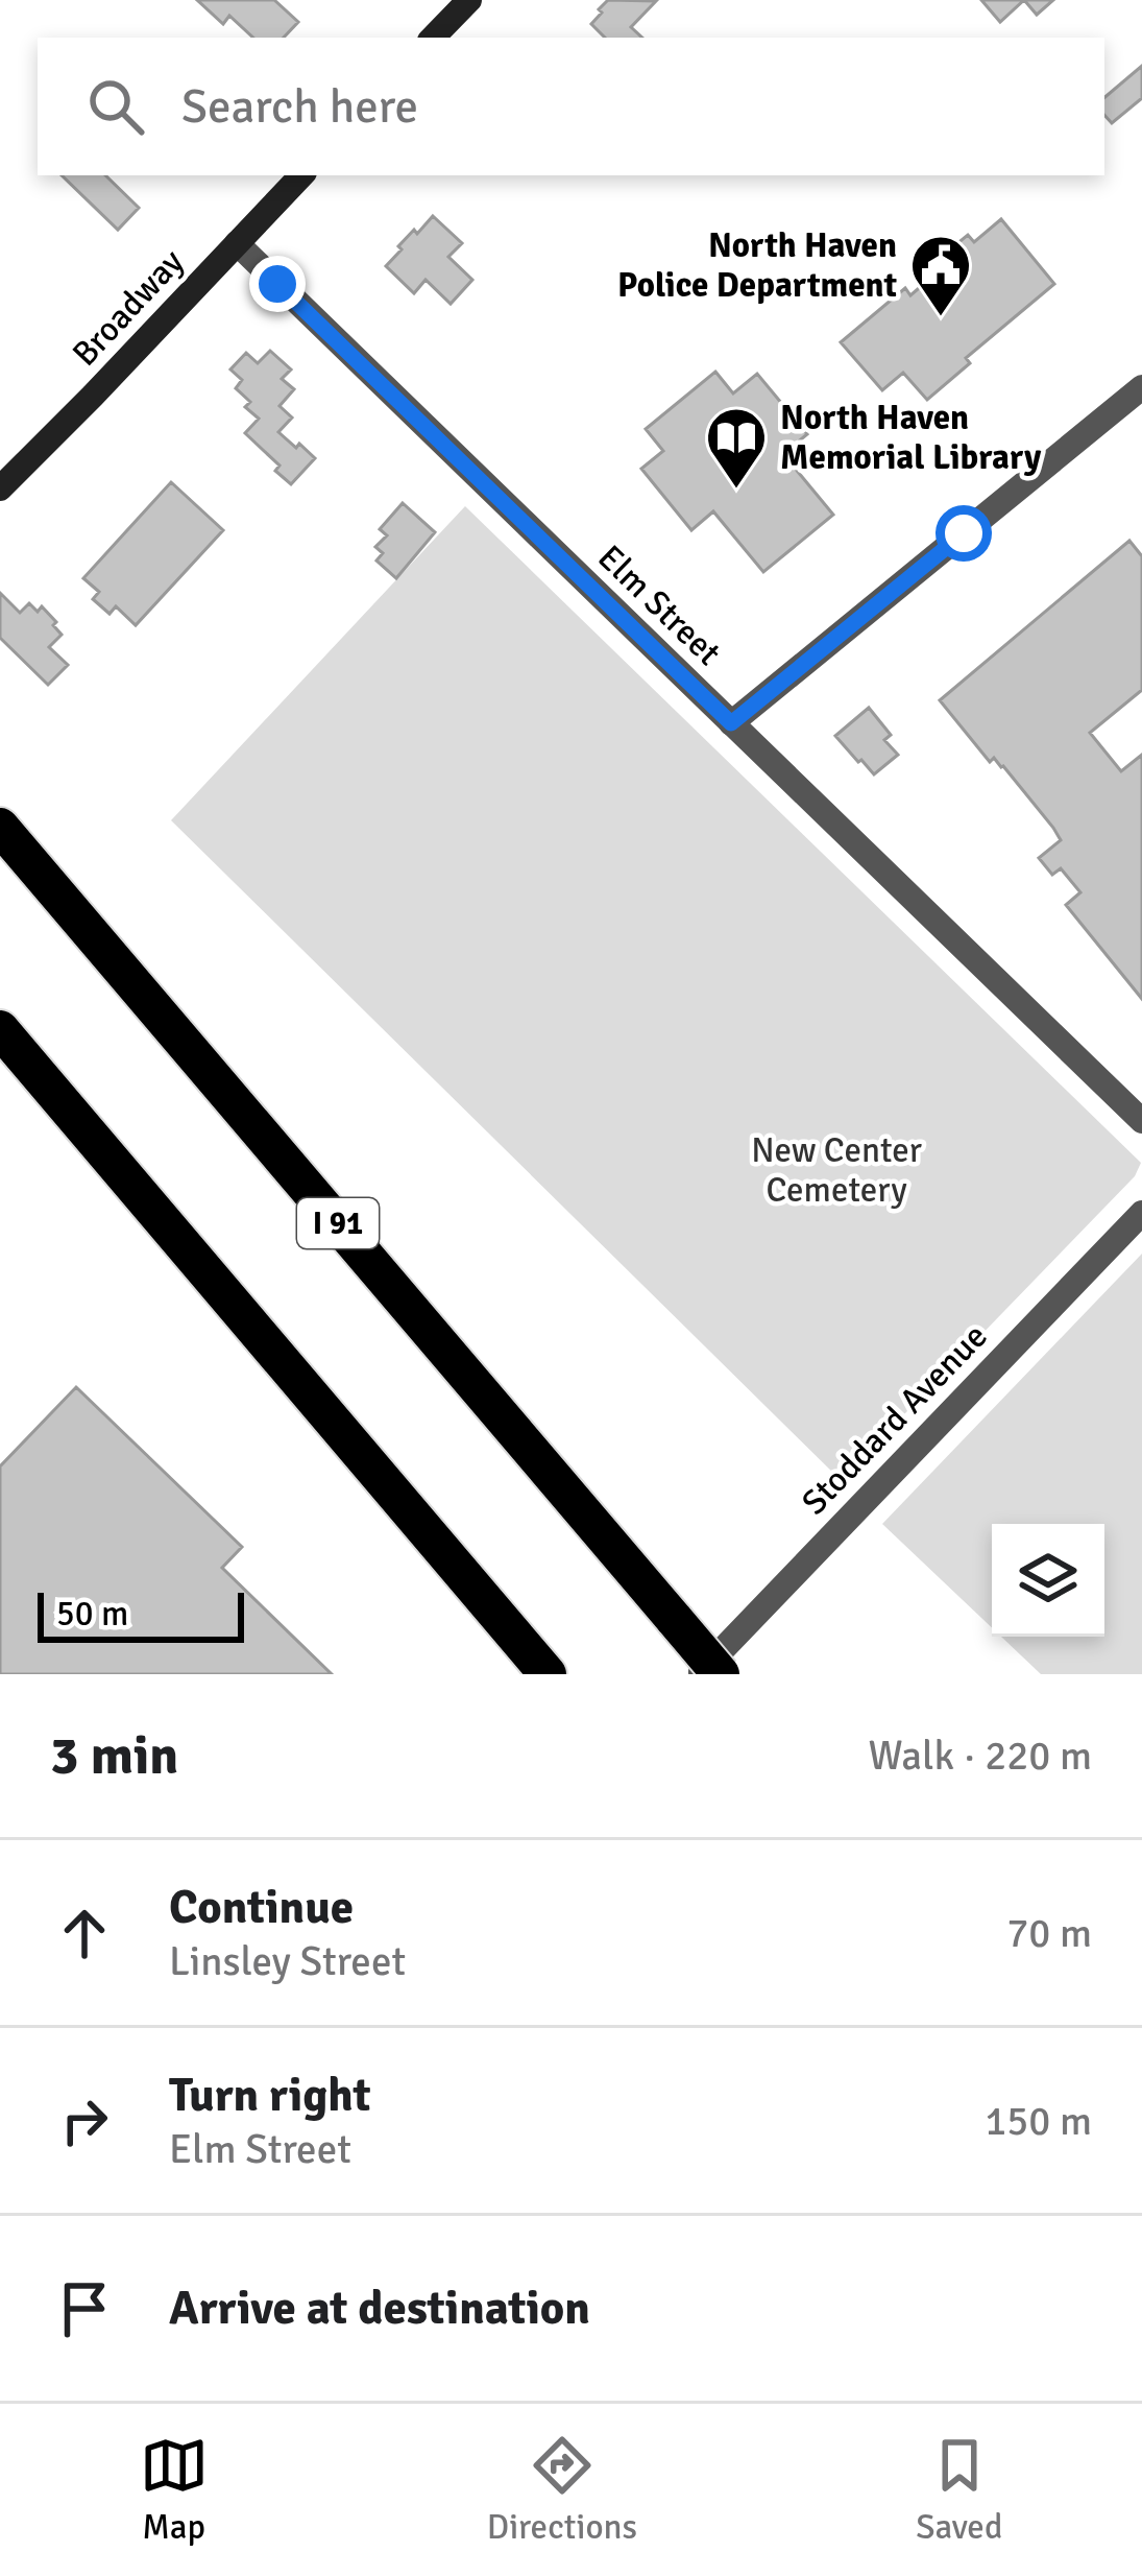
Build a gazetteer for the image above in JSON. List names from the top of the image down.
{
  "streets": {
    "highway": ["I 91"],
    "main road": ["Broadway"],
    "street": ["Elm Street", "Stoddard Avenue"]
  },
  "crossings": [
    ["Broadway", "Elm Street"]
  ],
  "parks": ["New Center Cemetery"],
  "places": {
    "public building": ["North Haven Police Department"],
    "library": ["North Haven Memorial Library"]
  },
  "scale_bar": "50 m",
  "page": {
    "search": "Search here",
    "scale": "50 m",
    "heading": ["3 min", "Walk · 220 m"],
    "list": [
      ["Continue", "Linsley Street", "70 m"],
      ["Turn right", "Elm Street", "150 m"],
      "Arrive at destination"
    ],
    "nav": ["Map", "Directions", "Saved"]
  }
}
